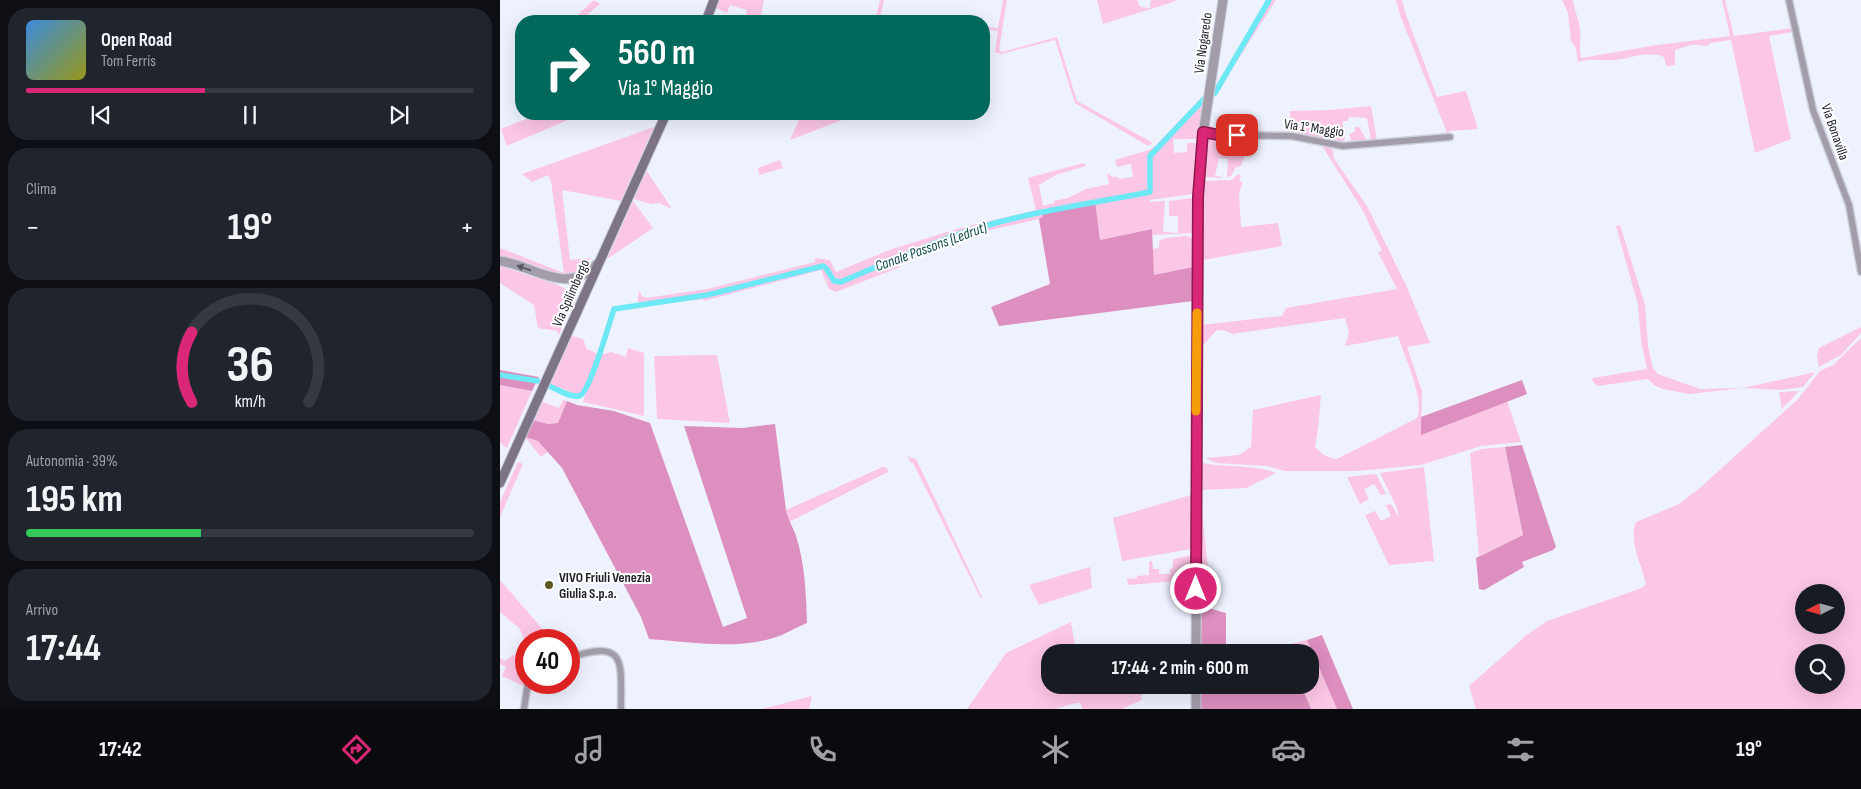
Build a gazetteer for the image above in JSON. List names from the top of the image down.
{
  "streets": {
    "main road": ["Via Spilimbergo"],
    "street": ["Via Nogaredo", "Via 1° Maggio", "Via Bonavilla"]
  },
  "crossings": [
    ["Via Nogaredo", "Via 1° Maggio"]
  ],
  "water": ["Canale Passons (Ledrut)"],
  "places": ["VIVO Friuli Venezia Giulia S.p.a."],
  "north": "left",
  "page": {
    "turn": ["560 m", "Via 1° Maggio"],
    "song": ["Open Road", "Tom Ferris"],
    "tile": [
      "Clima",
      ["Autonomia · 39%", "195 km"],
      ["Arrivo", "17:44"]
    ],
    "heat": ["−", "19°", "+"],
    "limit": "40",
    "trip": "17:44 · 2 min · 600 m",
    "tabs": ["17:42", "19°"],
    "gauge": ["36", "km/h"]
  }
}
